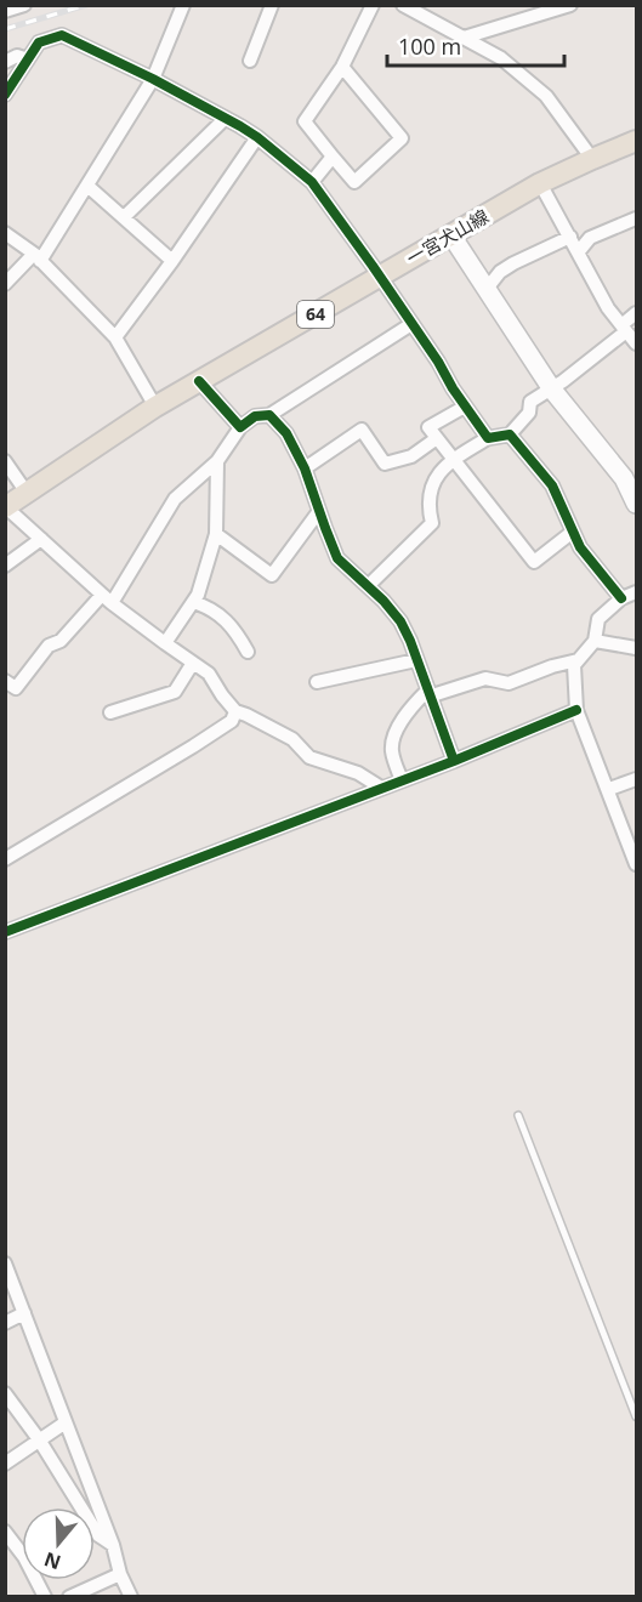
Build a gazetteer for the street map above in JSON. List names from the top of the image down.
{
  "streets": {
    "main road": ["一宮犬山線", "64"]
  },
  "scale_bar": "100 m",
  "north": "bottom"
}
